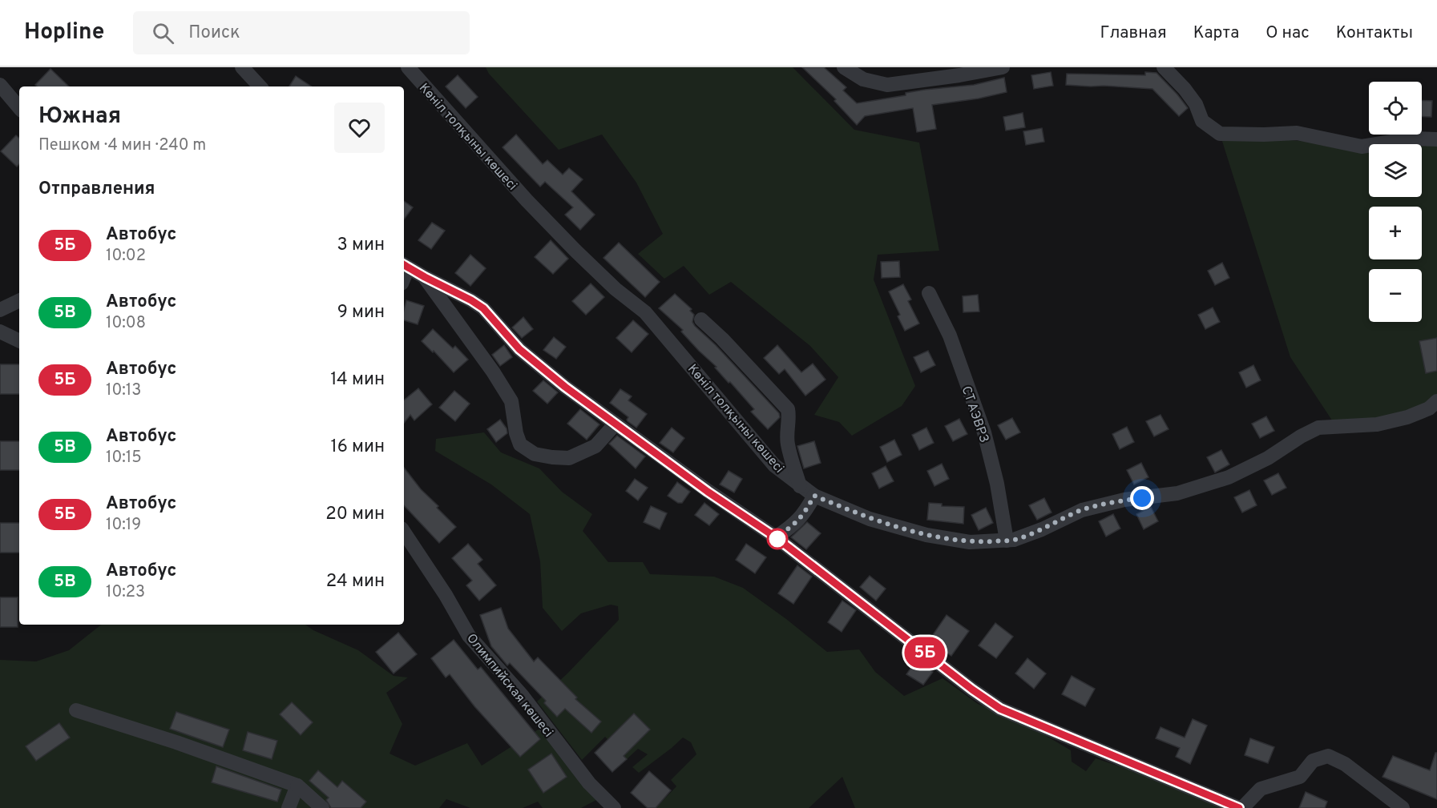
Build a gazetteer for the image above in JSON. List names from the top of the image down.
{
  "streets": {
    "street": ["Көніл толқыны көшесі", "СТ АЭВРЗ", "Олимпийская көшесі"]
  },
  "crossings": [
    ["Көніл толқыны көшесі", "СТ АЭВРЗ"]
  ],
  "lines": ["bus line 5Б"],
  "page": {
    "header": "Hopline",
    "search": "Поиск",
    "nav": [
      "Главная",
      "Карта",
      "О нас",
      "Контакты"
    ],
    "on_map": "5Б",
    "map_buttons": ["+", "−"],
    "heading": [
      ["Южная", "Пешком · 4 мин · 240 m"],
      "Отправления"
    ],
    "list": [
      {
        "mark": "5Б",
        "name": "Автобус",
        "note": "10:02",
        "value": "3 мин"
      },
      {
        "mark": "5В",
        "name": "Автобус",
        "note": "10:08",
        "value": "9 мин"
      },
      {
        "mark": "5Б",
        "name": "Автобус",
        "note": "10:13",
        "value": "14 мин"
      },
      {
        "mark": "5В",
        "name": "Автобус",
        "note": "10:15",
        "value": "16 мин"
      },
      {
        "mark": "5Б",
        "name": "Автобус",
        "note": "10:19",
        "value": "20 мин"
      },
      {
        "mark": "5В",
        "name": "Автобус",
        "note": "10:23",
        "value": "24 мин"
      }
    ]
  }
}
